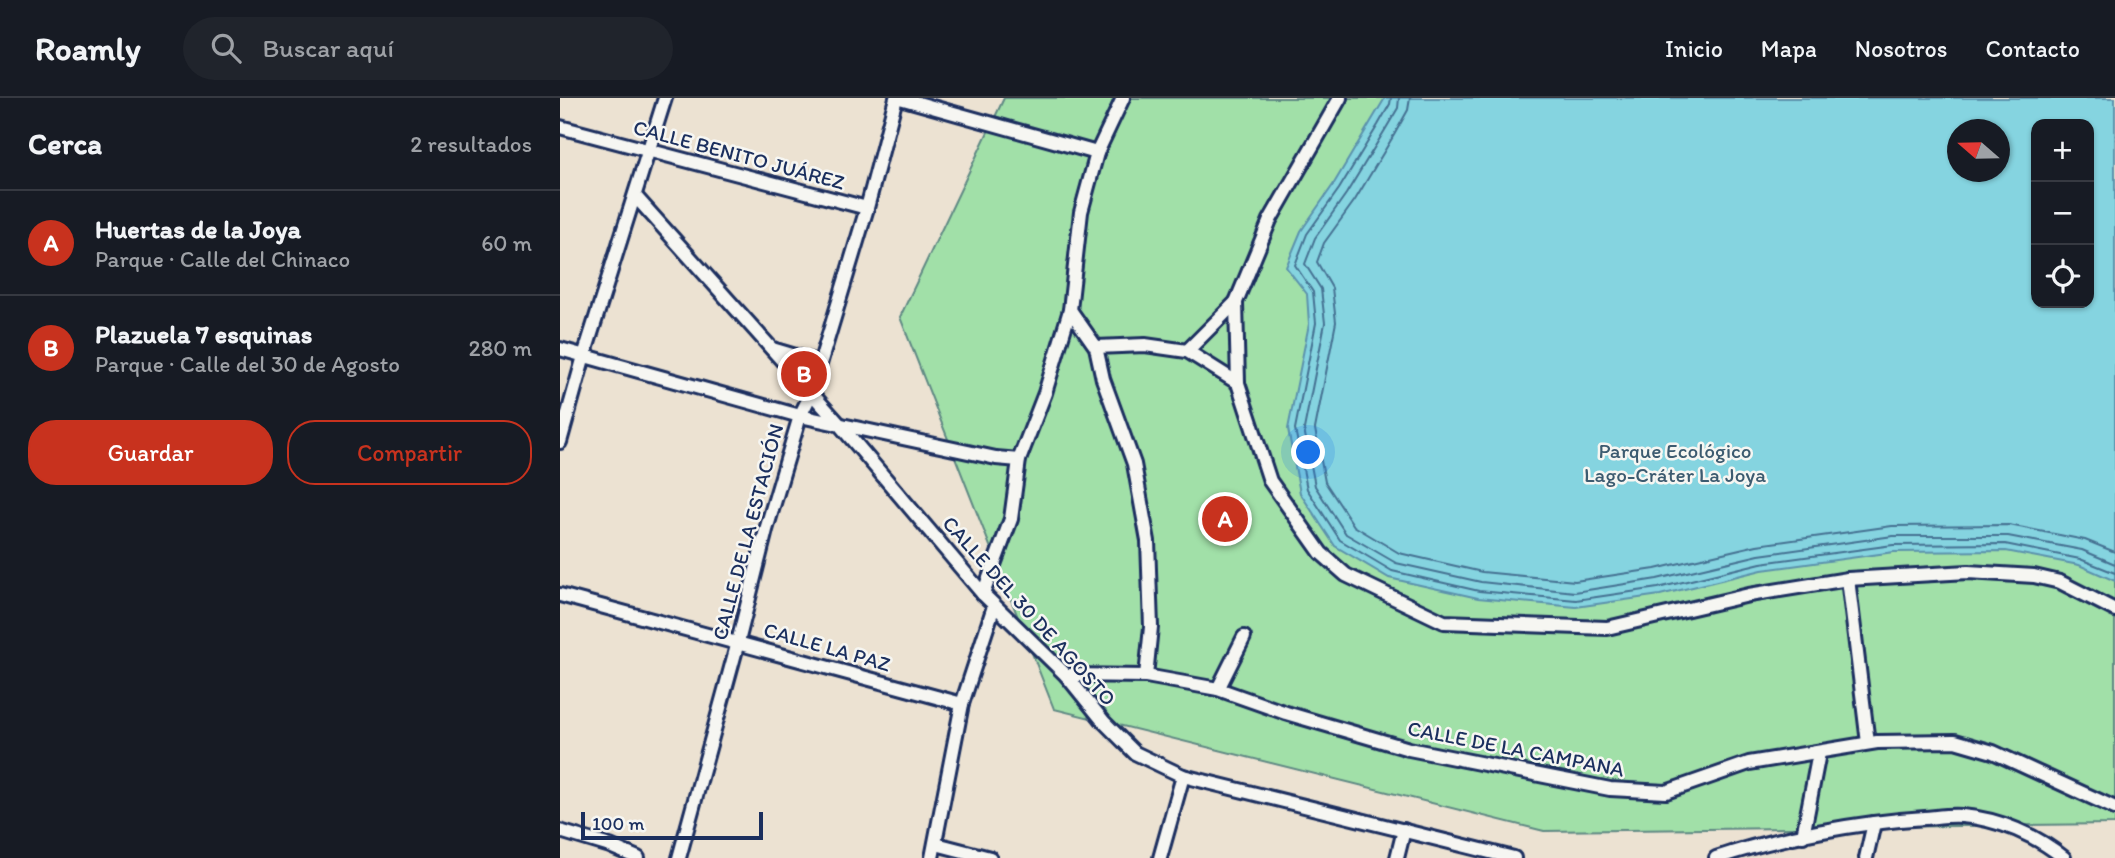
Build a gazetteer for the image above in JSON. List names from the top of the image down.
{
  "streets": {
    "street": [
      "CALLE BENITO JUÁREZ",
      "CALLE DE LA ESTACIÓN",
      "CALLE DEL 30 DE AGOSTO",
      "CALLE LA PAZ",
      "CALLE DE LA CAMPANA"
    ]
  },
  "crossings": [
    ["CALLE BENITO JUÁREZ", "CALLE DE LA ESTACIÓN"],
    ["CALLE DE LA ESTACIÓN", "CALLE DEL 30 DE AGOSTO"],
    ["CALLE DE LA ESTACIÓN", "CALLE LA PAZ"],
    ["CALLE DEL 30 DE AGOSTO", "CALLE DE LA CAMPANA"]
  ],
  "parks": ["Parque Ecológico Lago-Cráter La Joya"],
  "scale_bar": "100 m",
  "north": "left",
  "page": {
    "header": "Roamly",
    "search": "Buscar aquí",
    "nav": [
      "Inicio",
      "Mapa",
      "Nosotros",
      "Contacto"
    ],
    "heading": ["Cerca", "2 resultados"],
    "map_buttons": ["+", "−"],
    "list": [
      {
        "mark": "A",
        "name": "Huertas de la Joya",
        "note": "Parque · Calle del Chinaco",
        "value": "60 m"
      },
      {
        "mark": "B",
        "name": "Plazuela 7 esquinas",
        "note": "Parque · Calle del 30 de Agosto",
        "value": "280 m"
      }
    ],
    "pins": ["B", "A"],
    "buttons": ["Guardar", "Compartir"],
    "scale": "100 m"
  }
}
